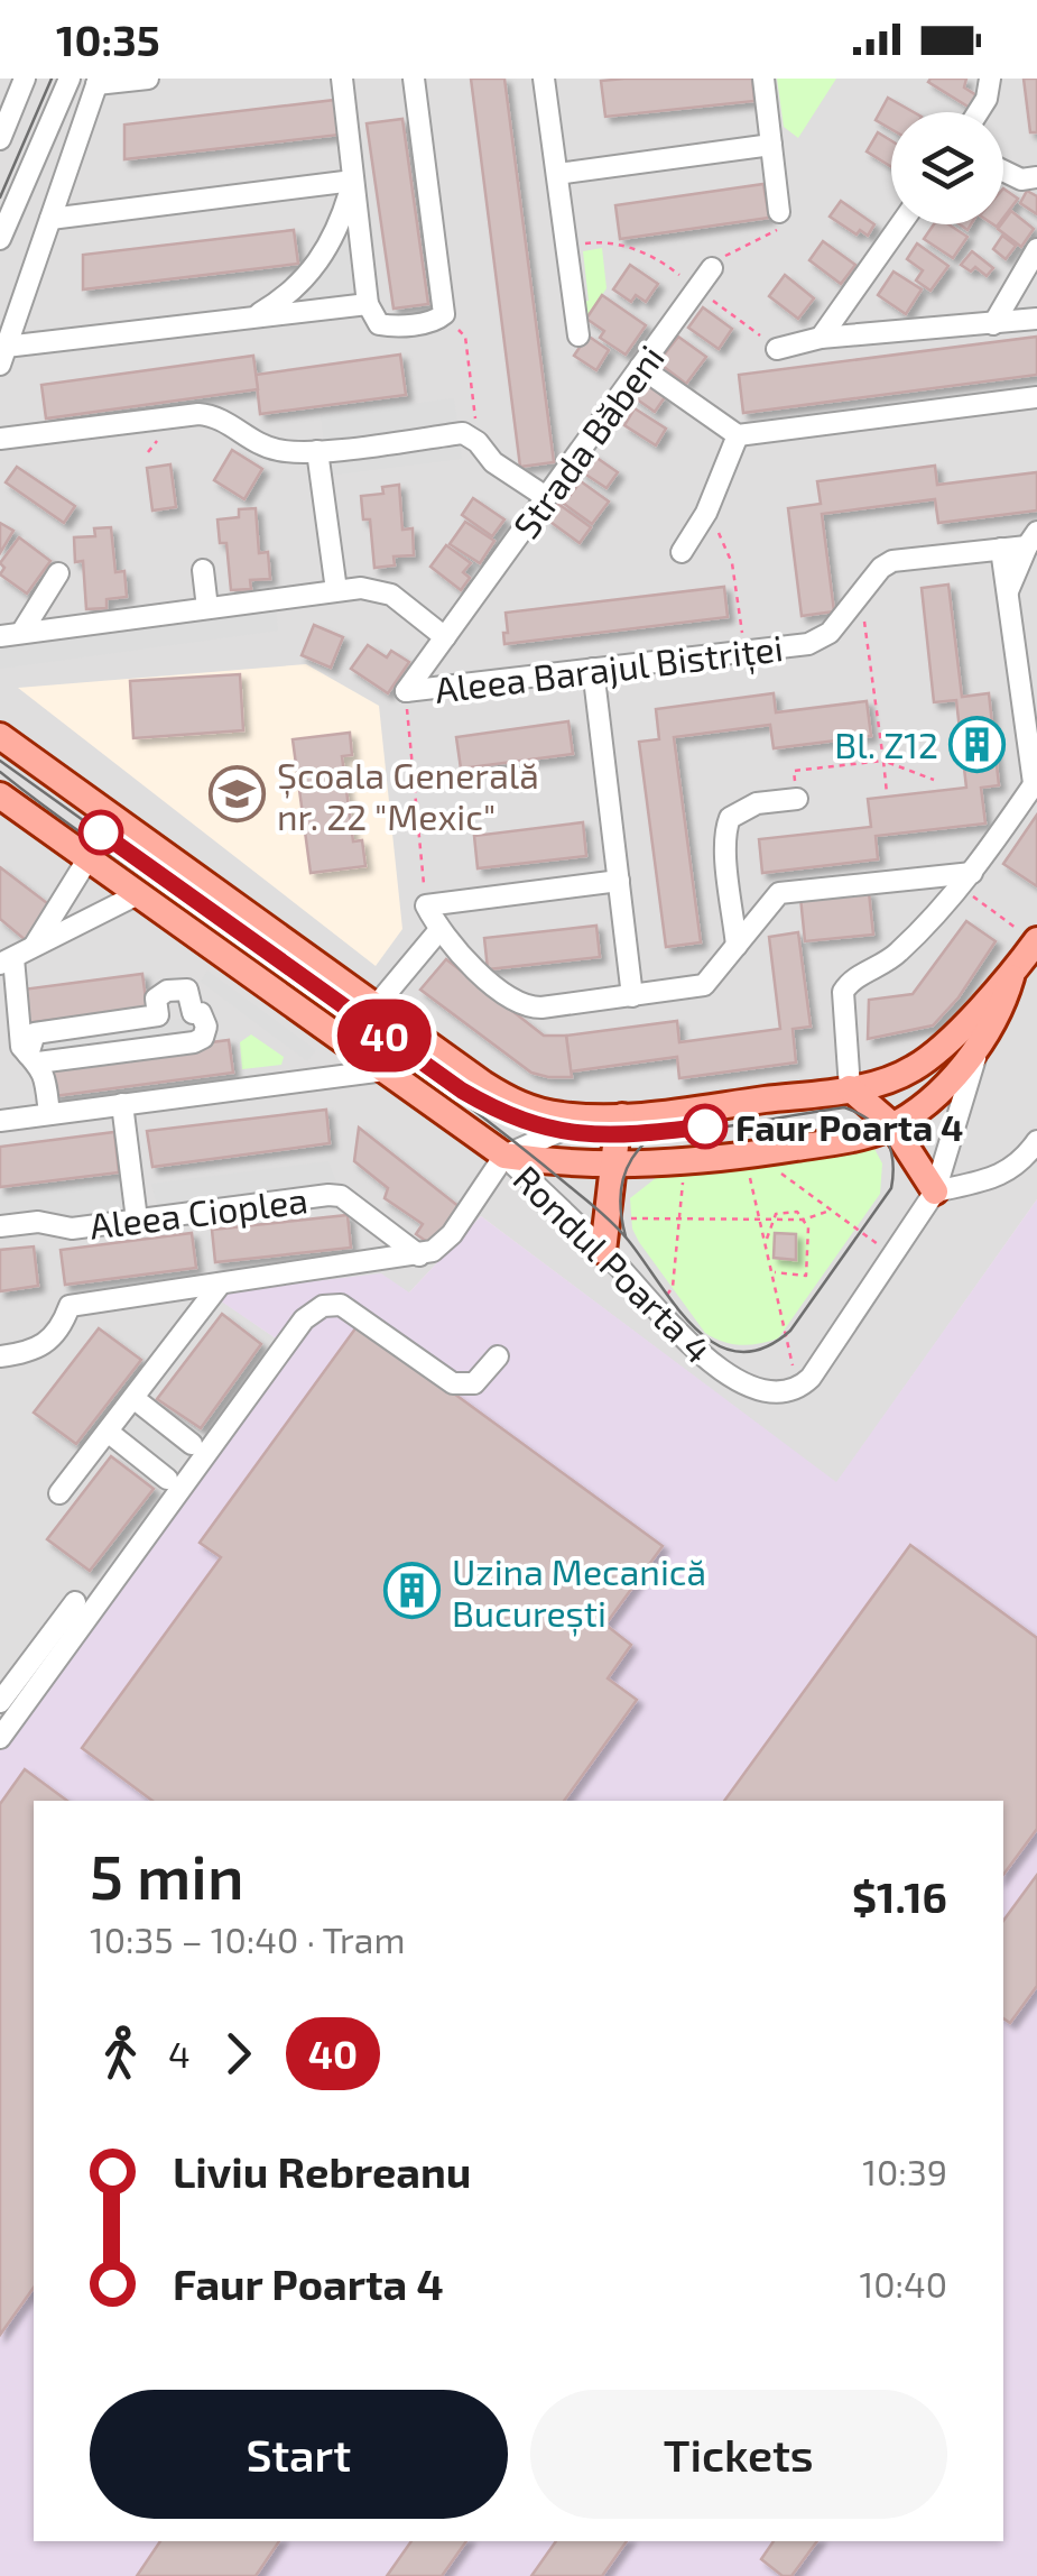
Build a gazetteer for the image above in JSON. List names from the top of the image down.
{
  "streets": {
    "street": [
      "Strada Băbeni",
      "Aleea Barajul Bistriței",
      "Aleea Cioplea",
      "Rondul Poarta 4"
    ]
  },
  "crossings": [
    ["Strada Băbeni", "Aleea Barajul Bistriței"]
  ],
  "places": {
    "building": ["Bl. Z12", "Uzina Mecanică București"],
    "school or university": ["Școala Generală nr. 22 \"Mexic\""],
    "other": ["Faur Poarta 4"]
  },
  "lines": ["tram line 40"],
  "page": {
    "status": "10:35",
    "on_map": "40",
    "heading": ["5 min", "10:35 – 10:40 · Tram", "$1.16"],
    "legs": ["4", "40"],
    "list": [
      {
        "name": "Liviu Rebreanu",
        "value": "10:39"
      },
      {
        "name": "Faur Poarta 4",
        "value": "10:40"
      }
    ],
    "buttons": ["Start", "Tickets"]
  }
}
